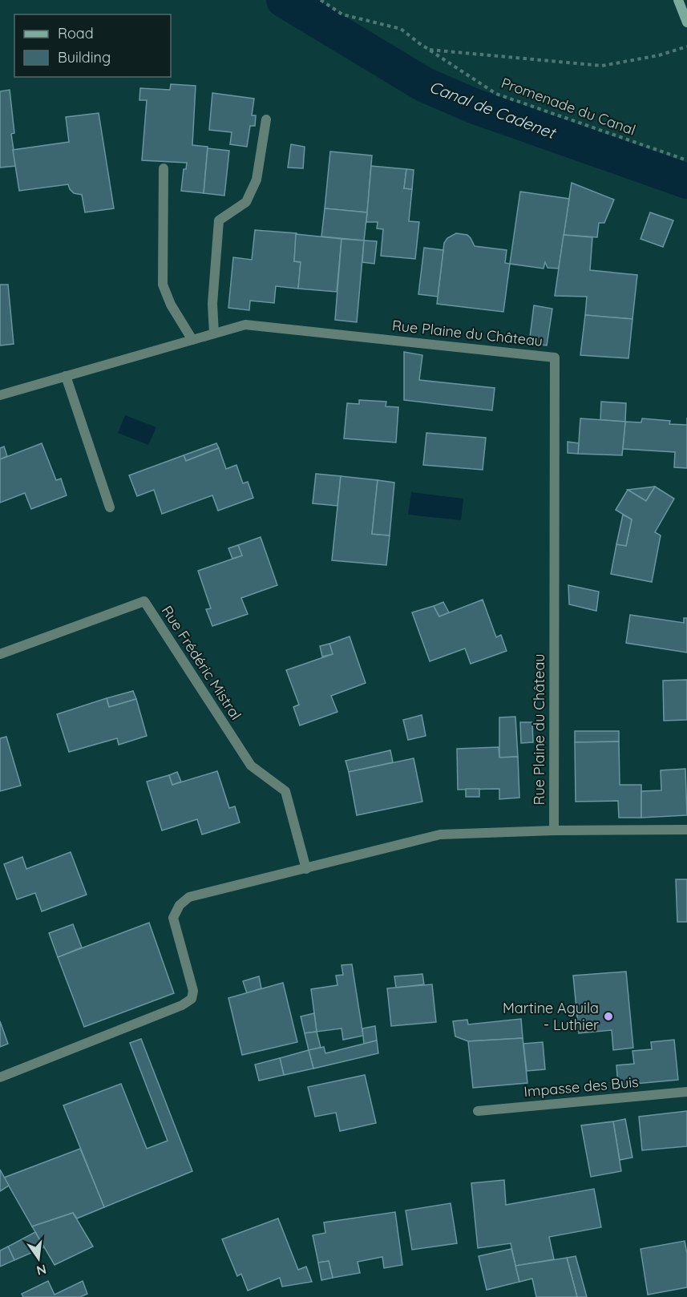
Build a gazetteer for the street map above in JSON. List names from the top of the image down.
{
  "streets": {
    "street": ["Rue Plaine du Château", "Rue Frédéric Mistral", "Impasse des Buis"],
    "path": ["Promenade du Canal"]
  },
  "water": ["Canal de Cadenet"],
  "places": ["Martine Aguila - Luthier"],
  "legend": ["Road", "Building"],
  "north": "bottom"
}
